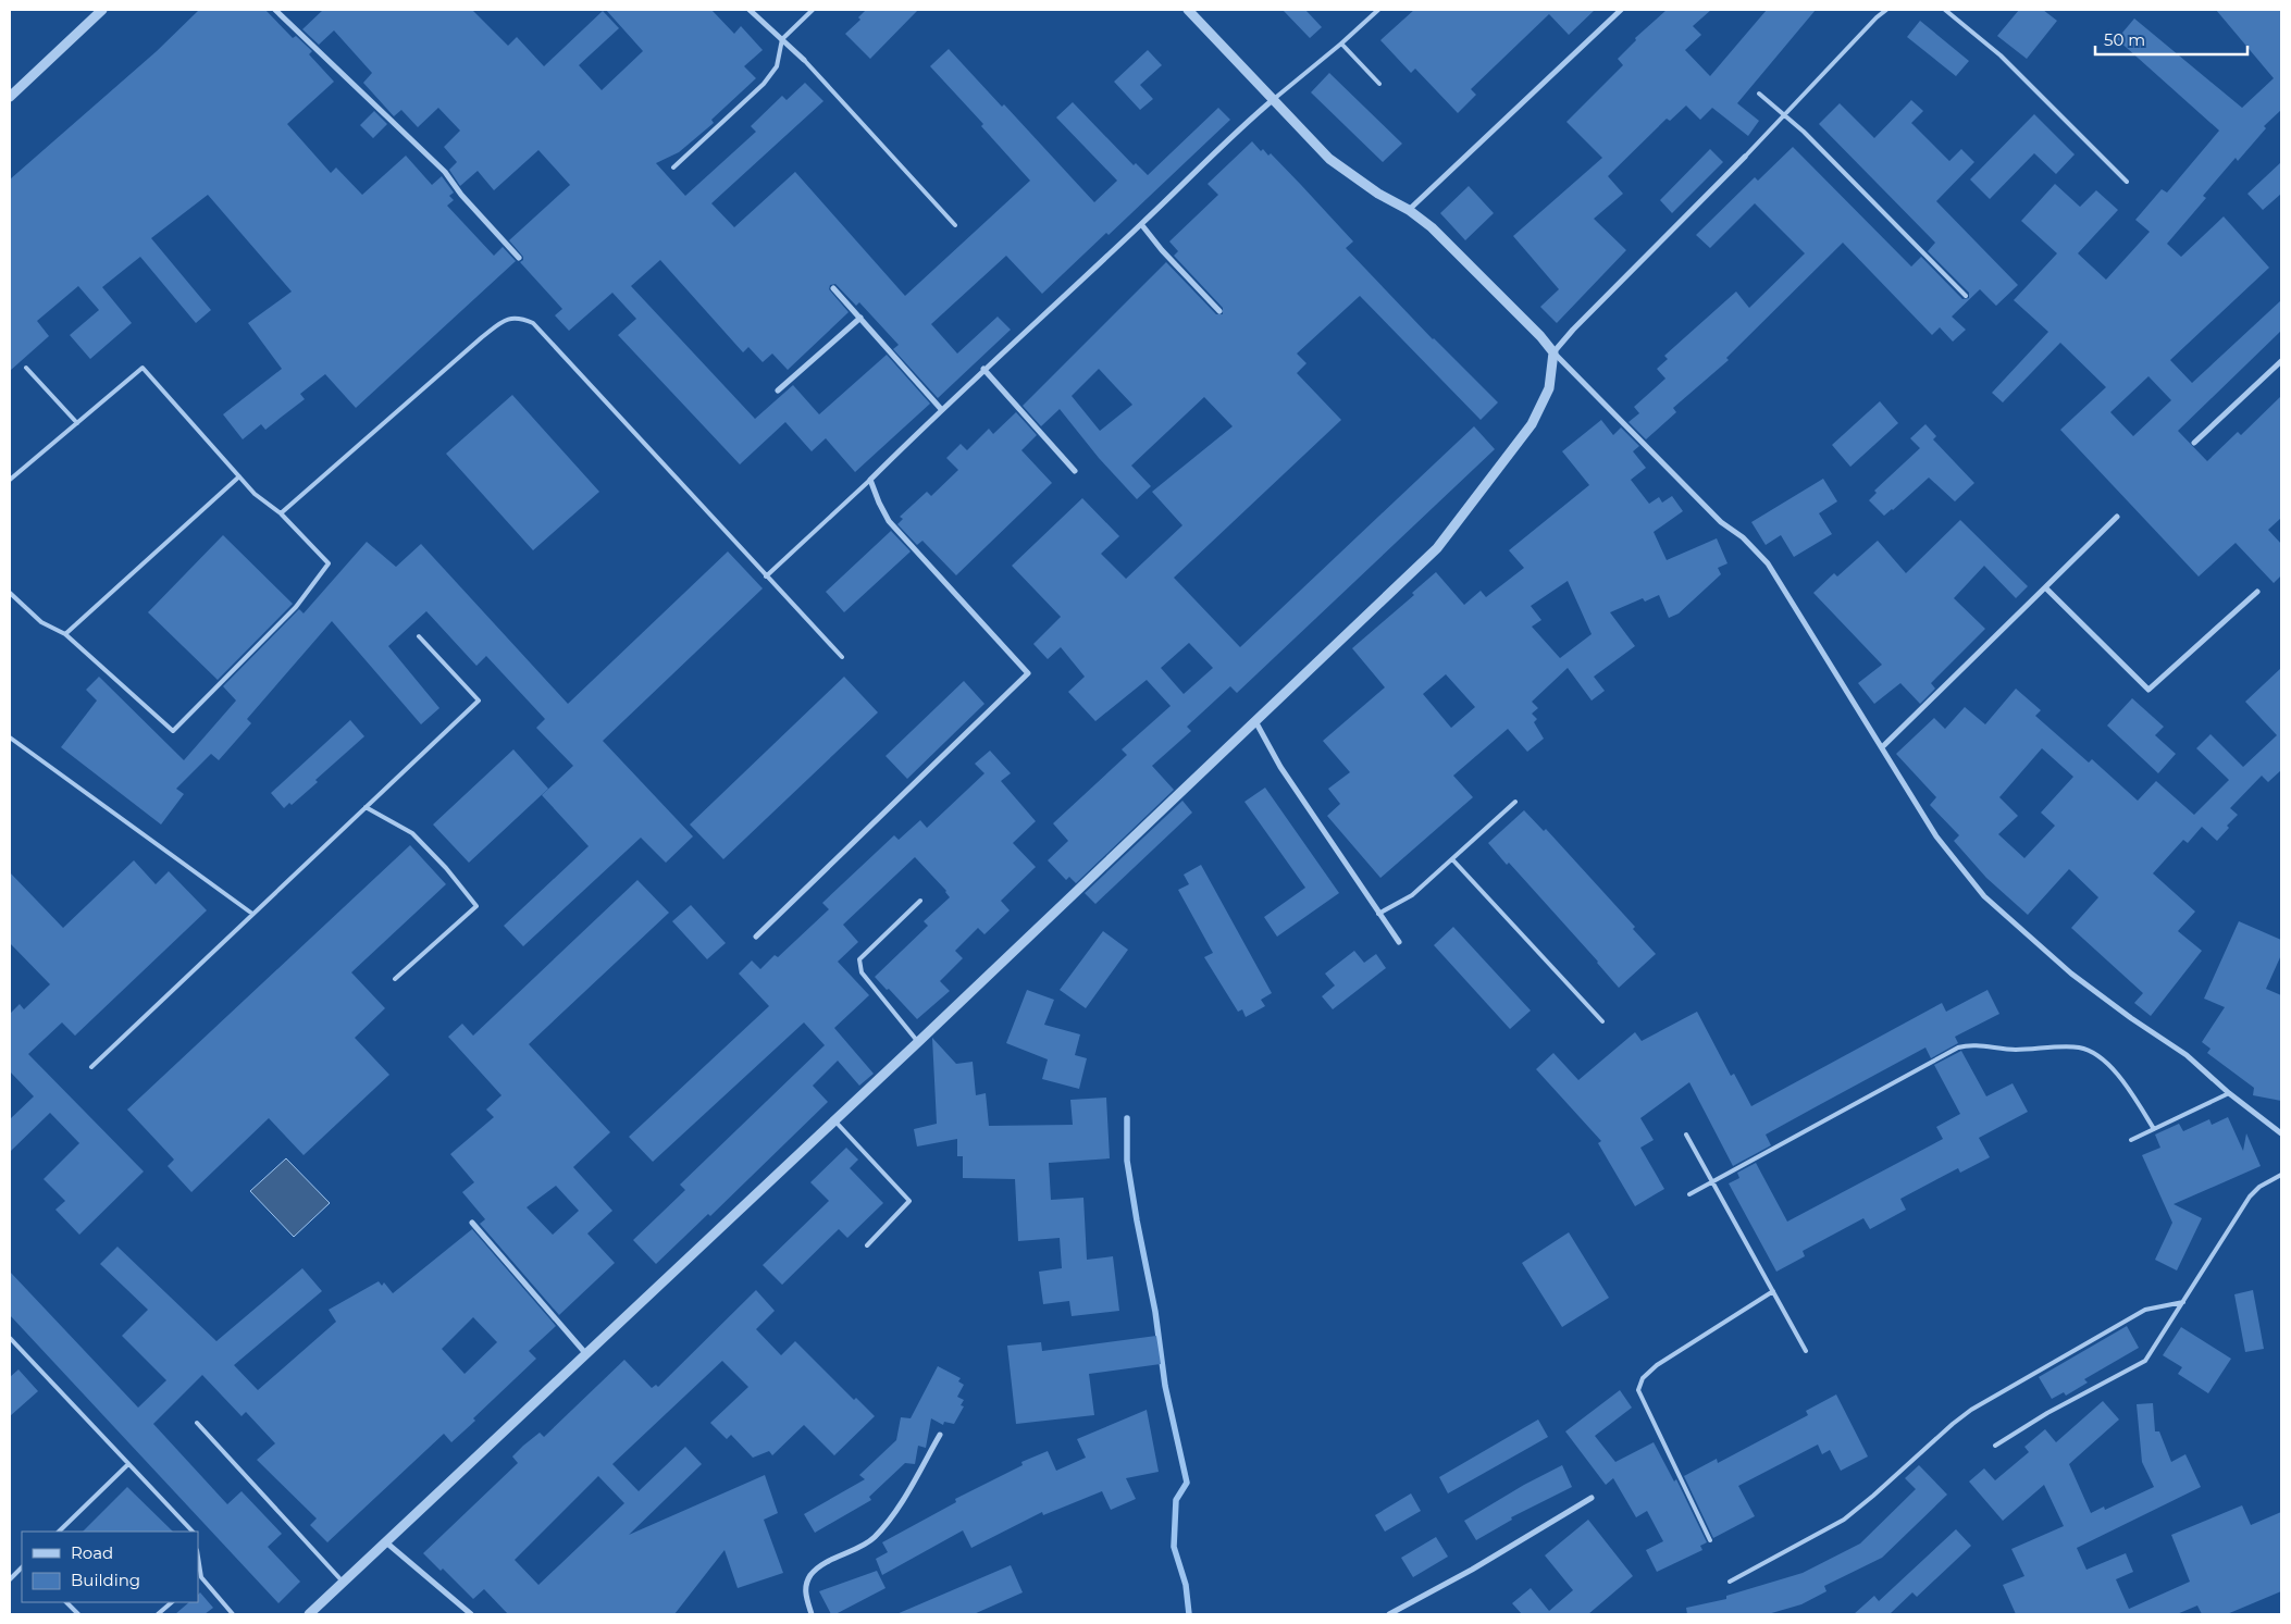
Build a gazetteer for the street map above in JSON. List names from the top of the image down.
{
  "legend": ["Road", "Building"],
  "scale_bar": "50 m"
}
